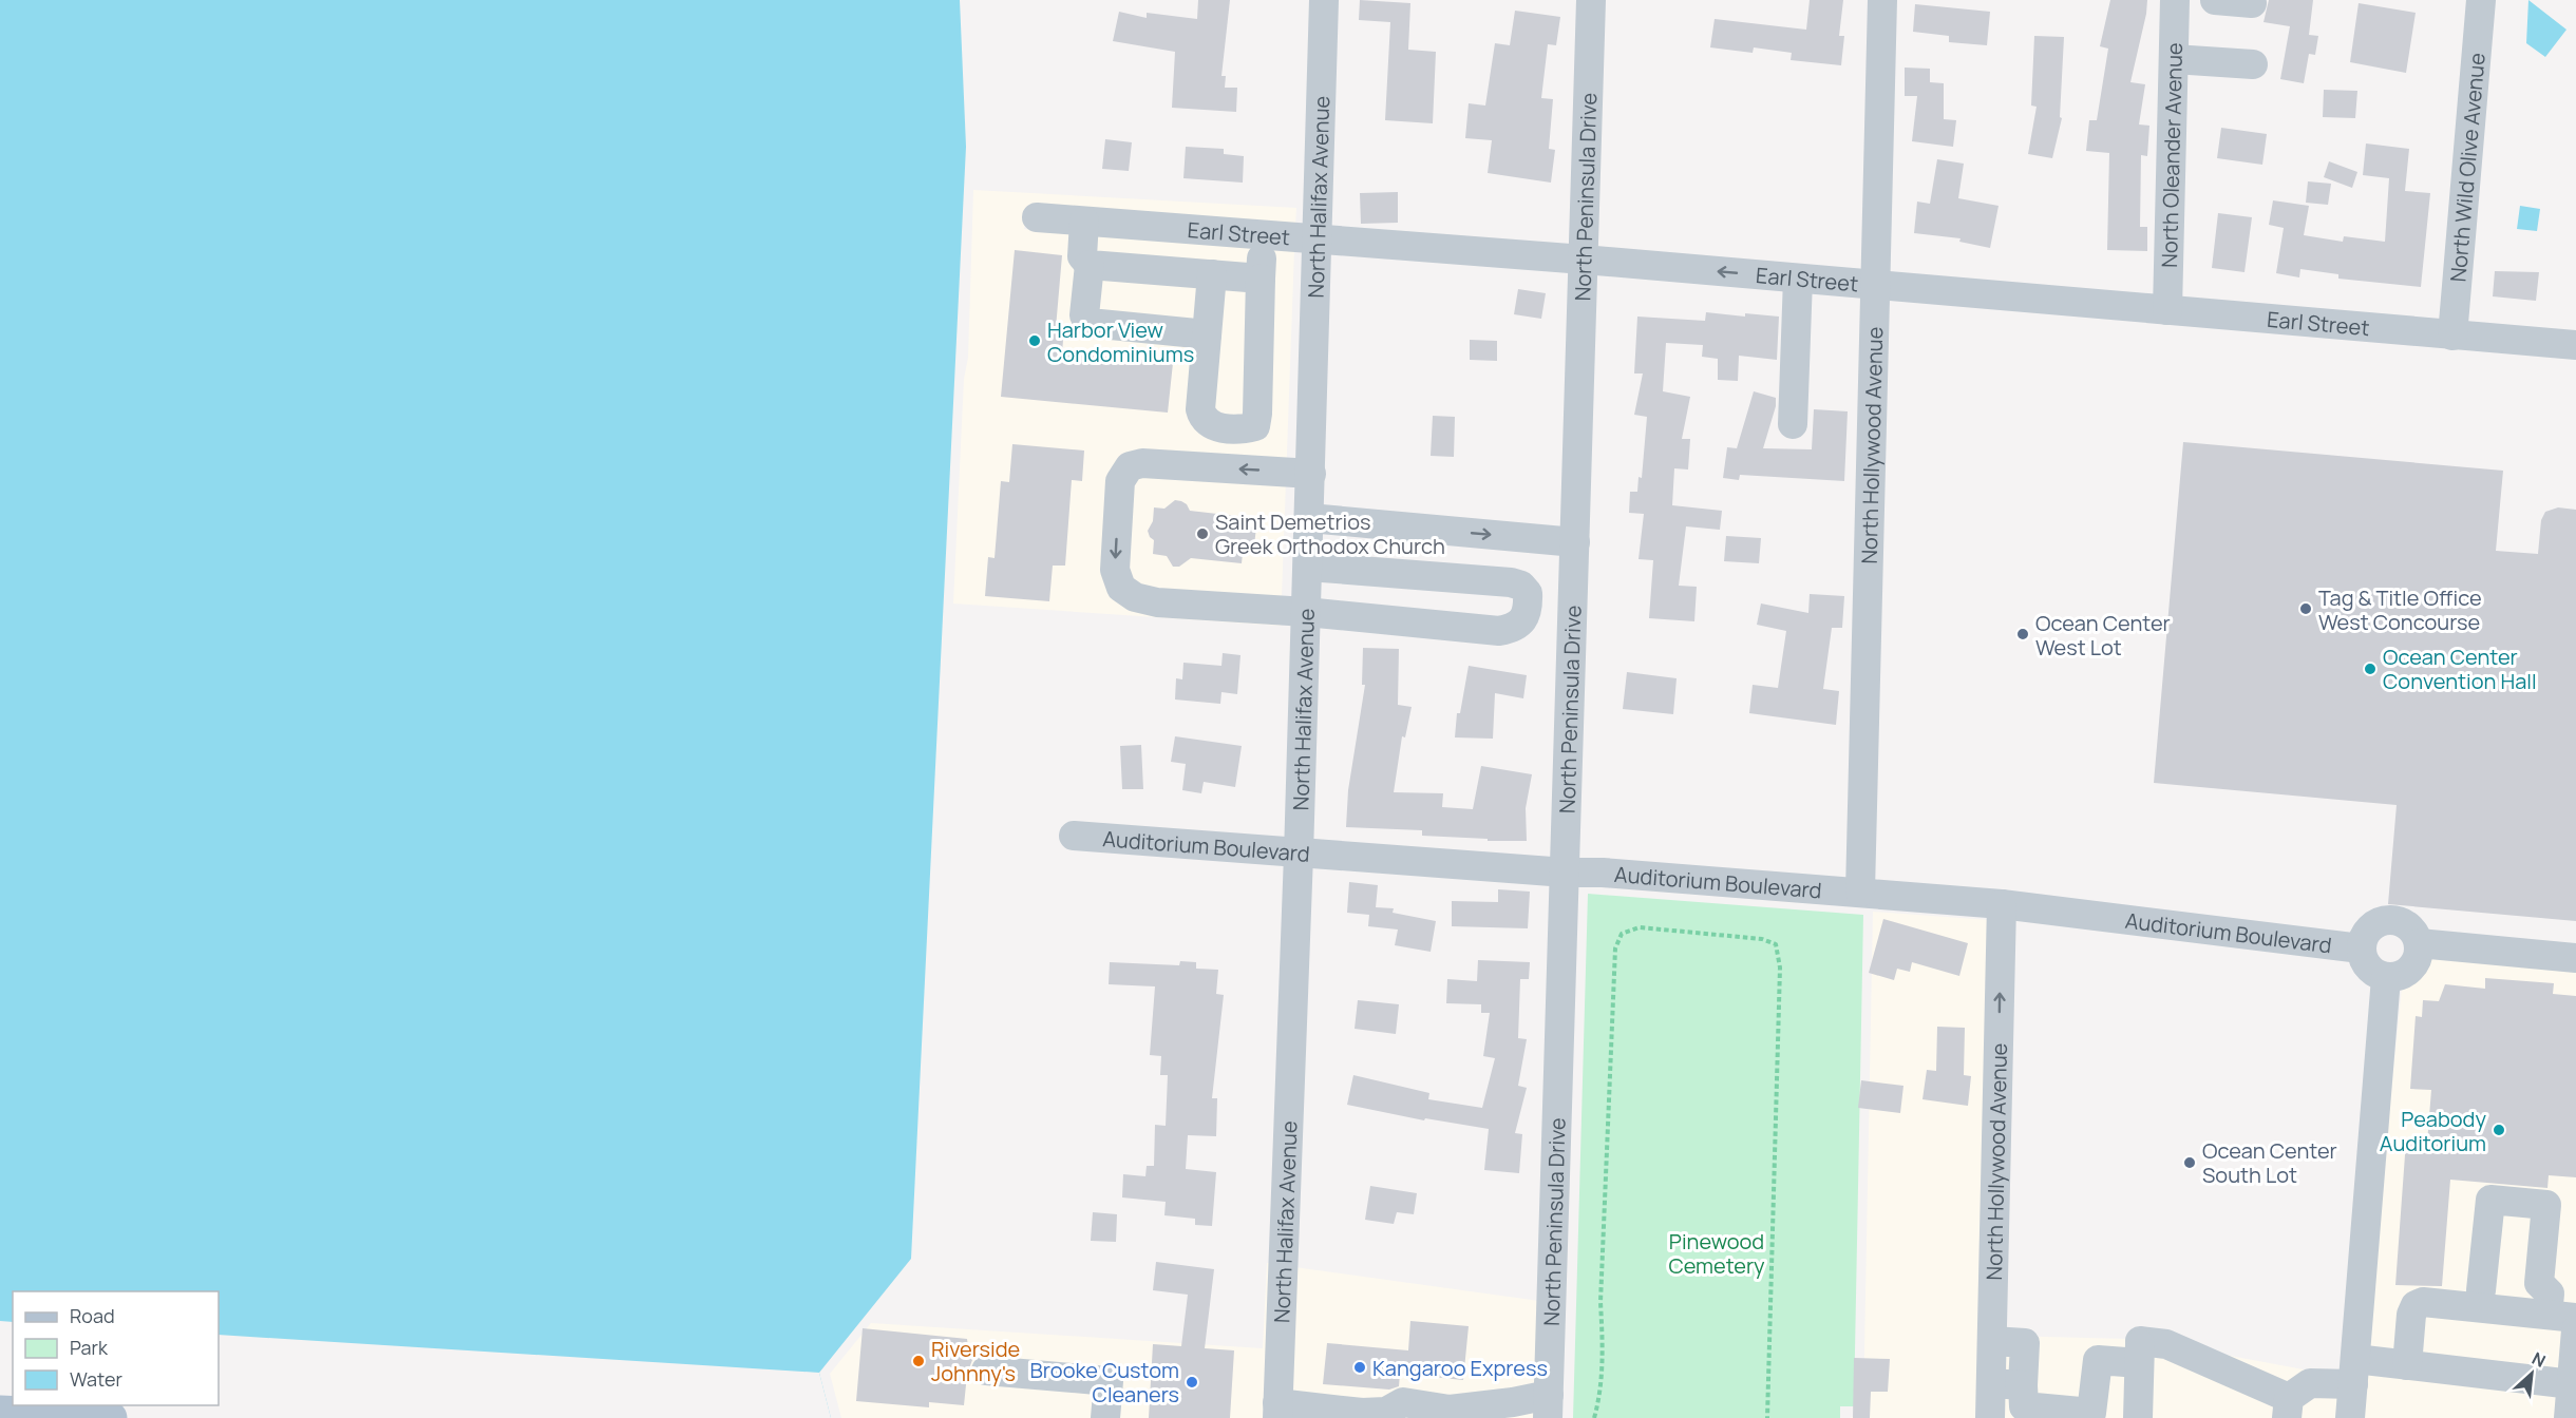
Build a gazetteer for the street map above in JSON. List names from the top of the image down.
{
  "streets": {
    "street": [
      "North Oleander Avenue",
      "North Wild Olive Avenue",
      "North Halifax Avenue",
      "North Peninsula Drive",
      "Earl Street",
      "North Hollywood Avenue",
      "Auditorium Boulevard"
    ]
  },
  "crossings": [
    ["North Oleander Avenue", "Earl Street"],
    ["North Wild Olive Avenue", "Earl Street"],
    ["North Halifax Avenue", "Earl Street"],
    ["North Halifax Avenue", "Auditorium Boulevard"],
    ["North Peninsula Drive", "Earl Street"],
    ["North Peninsula Drive", "Auditorium Boulevard"],
    ["Earl Street", "North Hollywood Avenue"],
    ["North Hollywood Avenue", "Auditorium Boulevard"]
  ],
  "parks": ["Pinewood Cemetery"],
  "places": [
    "Harbor View Condominiums",
    "Saint Demetrios Greek Orthodox Church",
    "Tag & Title Office West Concourse",
    "Ocean Center West Lot",
    "Ocean Center Convention Hall",
    "Peabody Auditorium",
    "Ocean Center South Lot",
    "Riverside Johnny's",
    "Kangaroo Express",
    "Brooke Custom Cleaners"
  ],
  "legend": ["Road", "Park", "Water"],
  "north": "top right"
}
